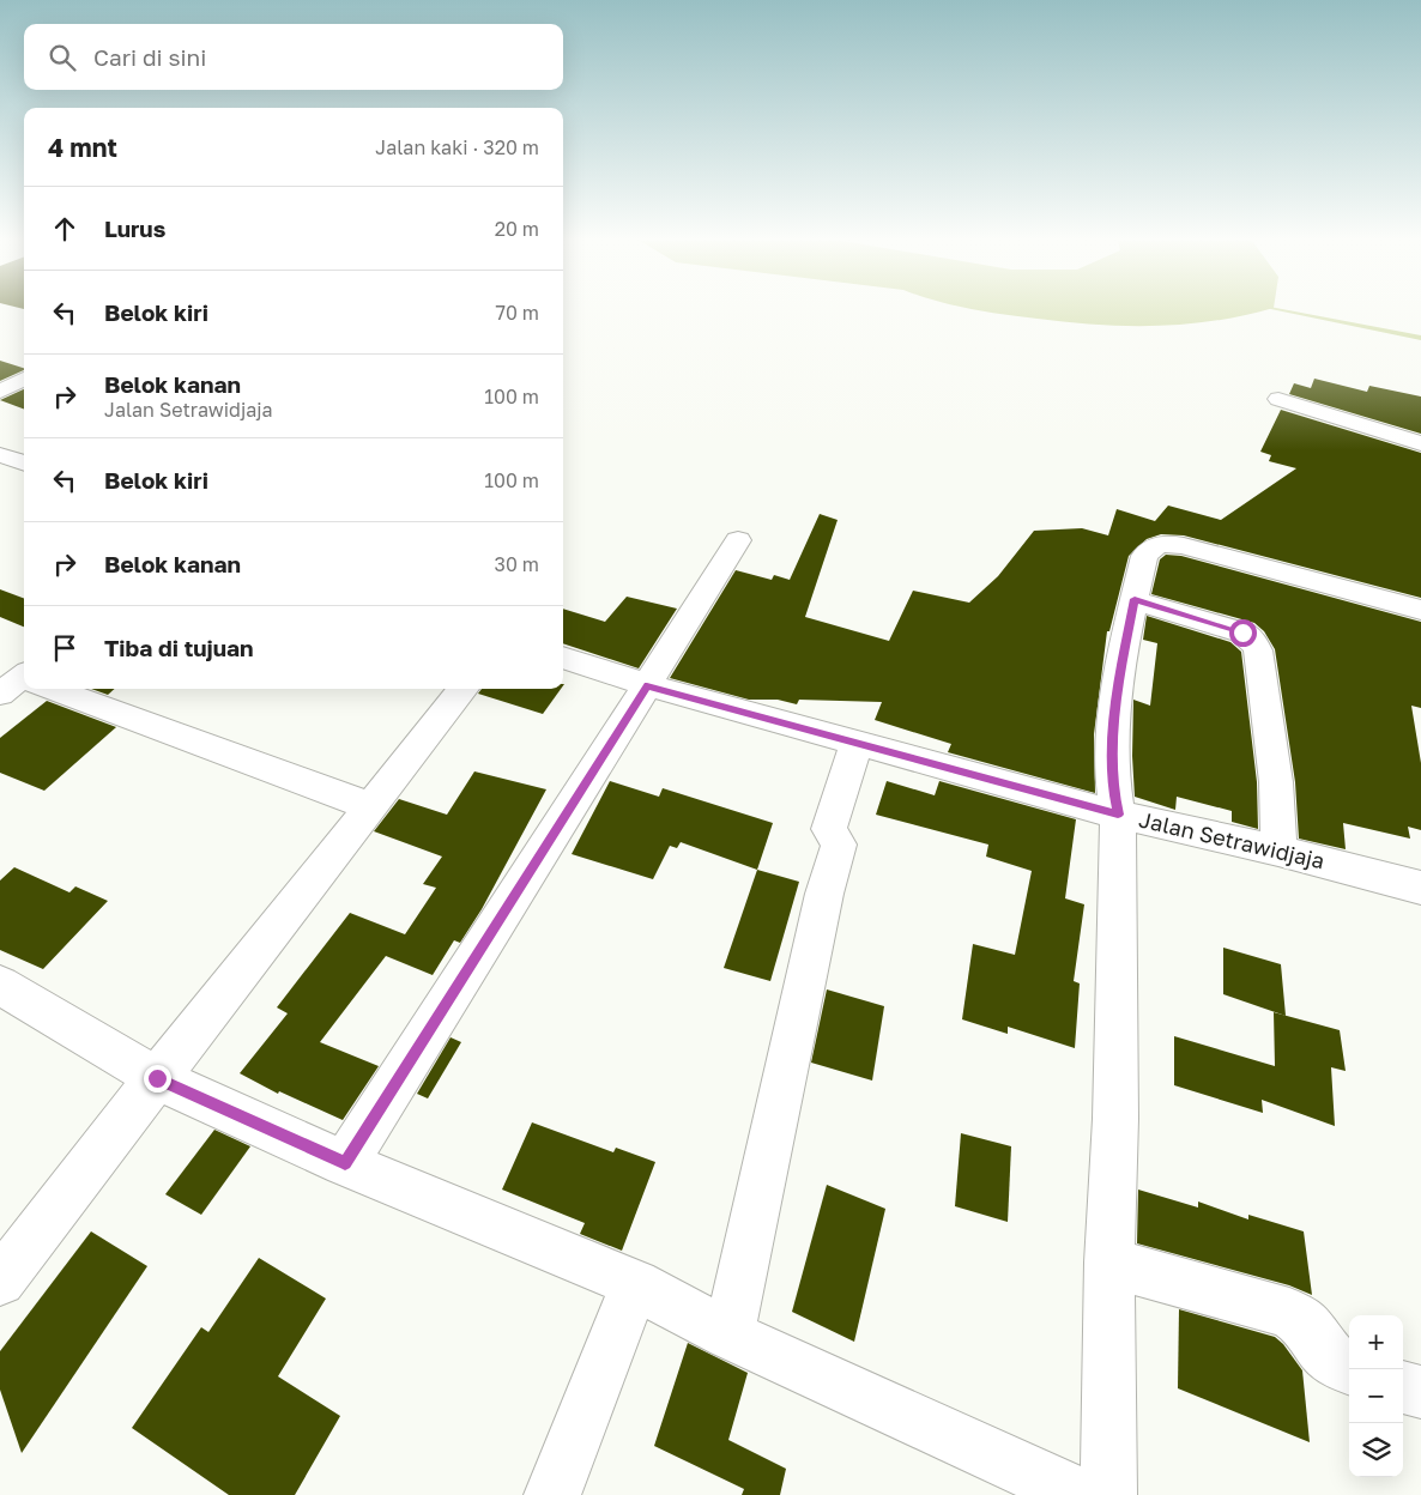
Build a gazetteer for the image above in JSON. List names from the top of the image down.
{
  "streets": {
    "street": ["Jalan Setrawidjaja"]
  },
  "page": {
    "search": "Cari di sini",
    "heading": ["4 mnt", "Jalan kaki · 320 m"],
    "list": [
      ["Lurus", "20 m"],
      ["Belok kiri", "70 m"],
      ["Belok kanan", "Jalan Setrawidjaja", "100 m"],
      ["Belok kiri", "100 m"],
      ["Belok kanan", "30 m"],
      "Tiba di tujuan"
    ],
    "map_buttons": ["+", "−"]
  }
}
